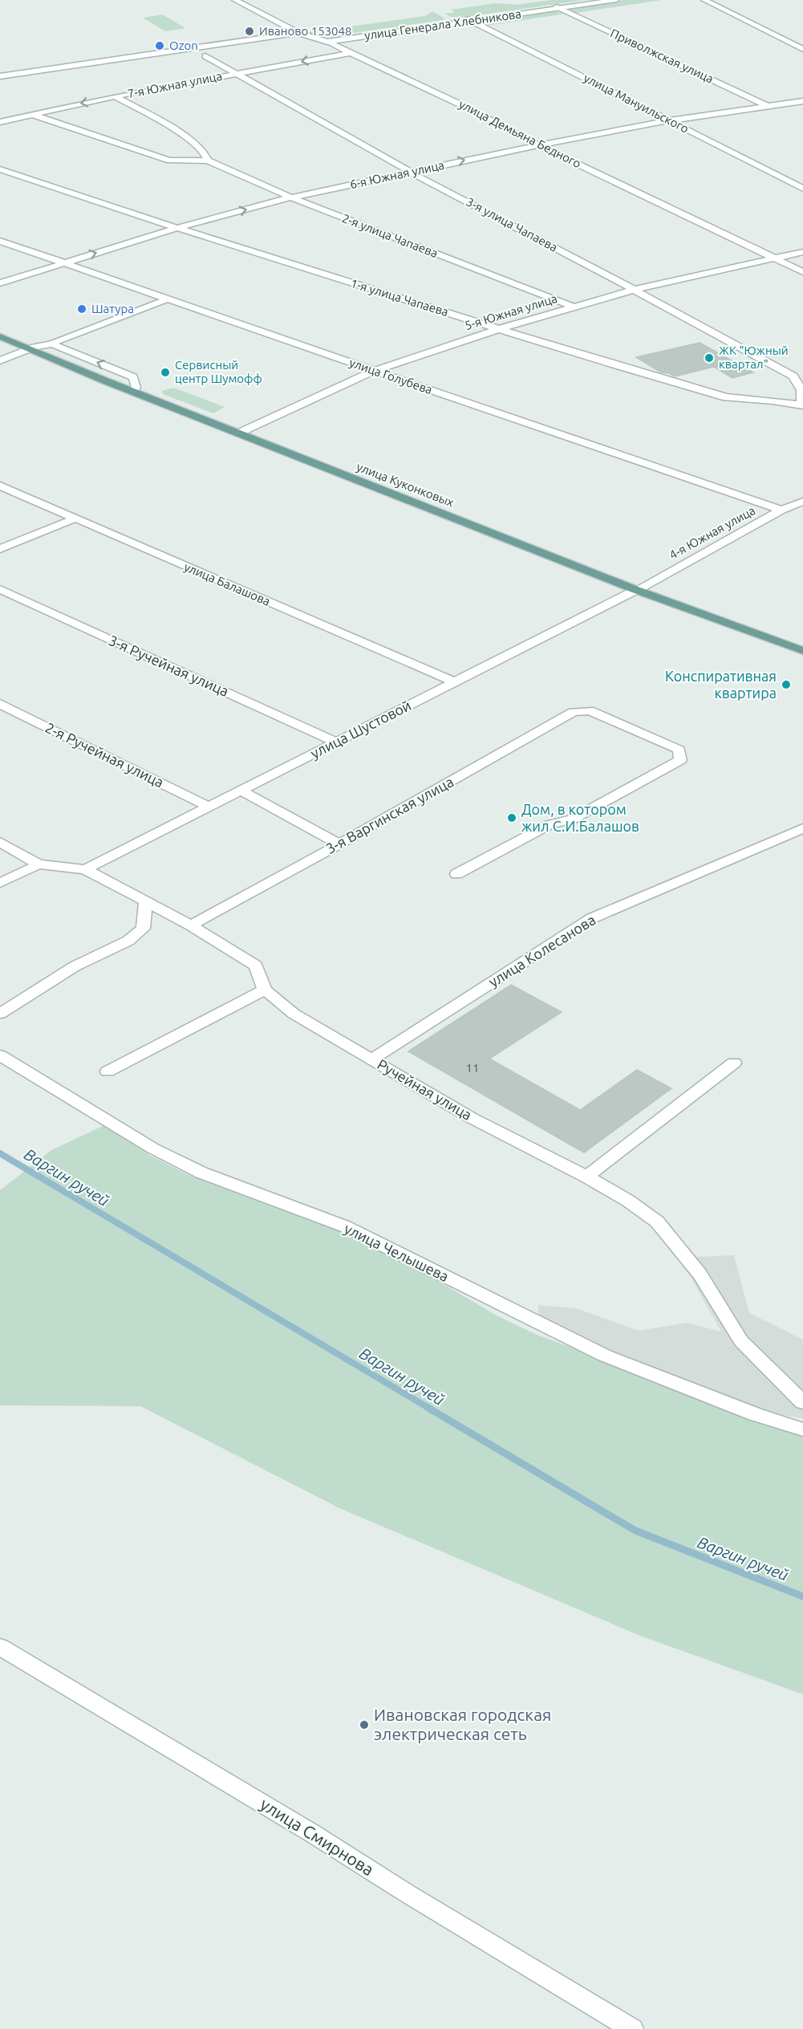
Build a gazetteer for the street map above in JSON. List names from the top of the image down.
{
  "streets": {
    "main road": ["улица Куконковых"],
    "street": [
      "улица Генерала Хлебникова",
      "Приволжская улица",
      "7-я Южная улица",
      "улица Мануильского",
      "улица Демьяна Бедного",
      "6-я Южная улица",
      "3-я улица Чапаева",
      "2-я улица Чапаева",
      "1-я улица Чапаева",
      "5-я Южная улица",
      "улица Голубева",
      "4-я Южная улица",
      "улица Балашова",
      "3-я Ручейная улица",
      "улица Шустовой",
      "2-я Ручейная улица",
      "3-я Варгинская улица",
      "улица Колесанова",
      "Ручейная улица",
      "улица Челышева",
      "улица Смирнова"
    ]
  },
  "crossings": [
    ["улица Генерала Хлебникова", "Приволжская улица"],
    ["улица Генерала Хлебникова", "улица Мануильского"],
    ["улица Генерала Хлебникова", "улица Демьяна Бедного"],
    ["Приволжская улица", "6-я Южная улица"],
    ["7-я Южная улица", "улица Демьяна Бедного"],
    ["7-я Южная улица", "3-я улица Чапаева"],
    ["7-я Южная улица", "2-я улица Чапаева"],
    ["улица Мануильского", "6-я Южная улица"],
    ["улица Демьяна Бедного", "6-я Южная улица"],
    ["улица Демьяна Бедного", "5-я Южная улица"],
    ["6-я Южная улица", "3-я улица Чапаева"],
    ["6-я Южная улица", "2-я улица Чапаева"],
    ["6-я Южная улица", "1-я улица Чапаева"],
    ["6-я Южная улица", "улица Голубева"],
    ["3-я улица Чапаева", "1-я улица Чапаева"],
    ["3-я улица Чапаева", "5-я Южная улица"],
    ["2-я улица Чапаева", "5-я Южная улица"],
    ["1-я улица Чапаева", "5-я Южная улица"],
    ["5-я Южная улица", "улица Голубева"],
    ["5-я Южная улица", "улица Куконковых"],
    ["улица Голубева", "4-я Южная улица"],
    ["улица Куконковых", "4-я Южная улица"],
    ["улица Куконковых", "улица Шустовой"],
    ["4-я Южная улица", "улица Шустовой"],
    ["улица Балашова", "улица Шустовой"],
    ["3-я Ручейная улица", "улица Шустовой"],
    ["улица Шустовой", "2-я Ручейная улица"],
    ["улица Колесанова", "Ручейная улица"]
  ],
  "one_way": ["6-я Южная улица"],
  "water": ["Варгин ручей"],
  "places": [
    "Иваново 153048",
    "Ozon",
    "Шатура",
    "ЖК \"Южный квартал\"",
    "Сервисный центр Шумофф",
    "Конспиративная квартира",
    "Дом, в котором жил С.И.Балашов",
    "Ивановская городская электрическая сеть"
  ],
  "house_numbers": ["11"]
}
